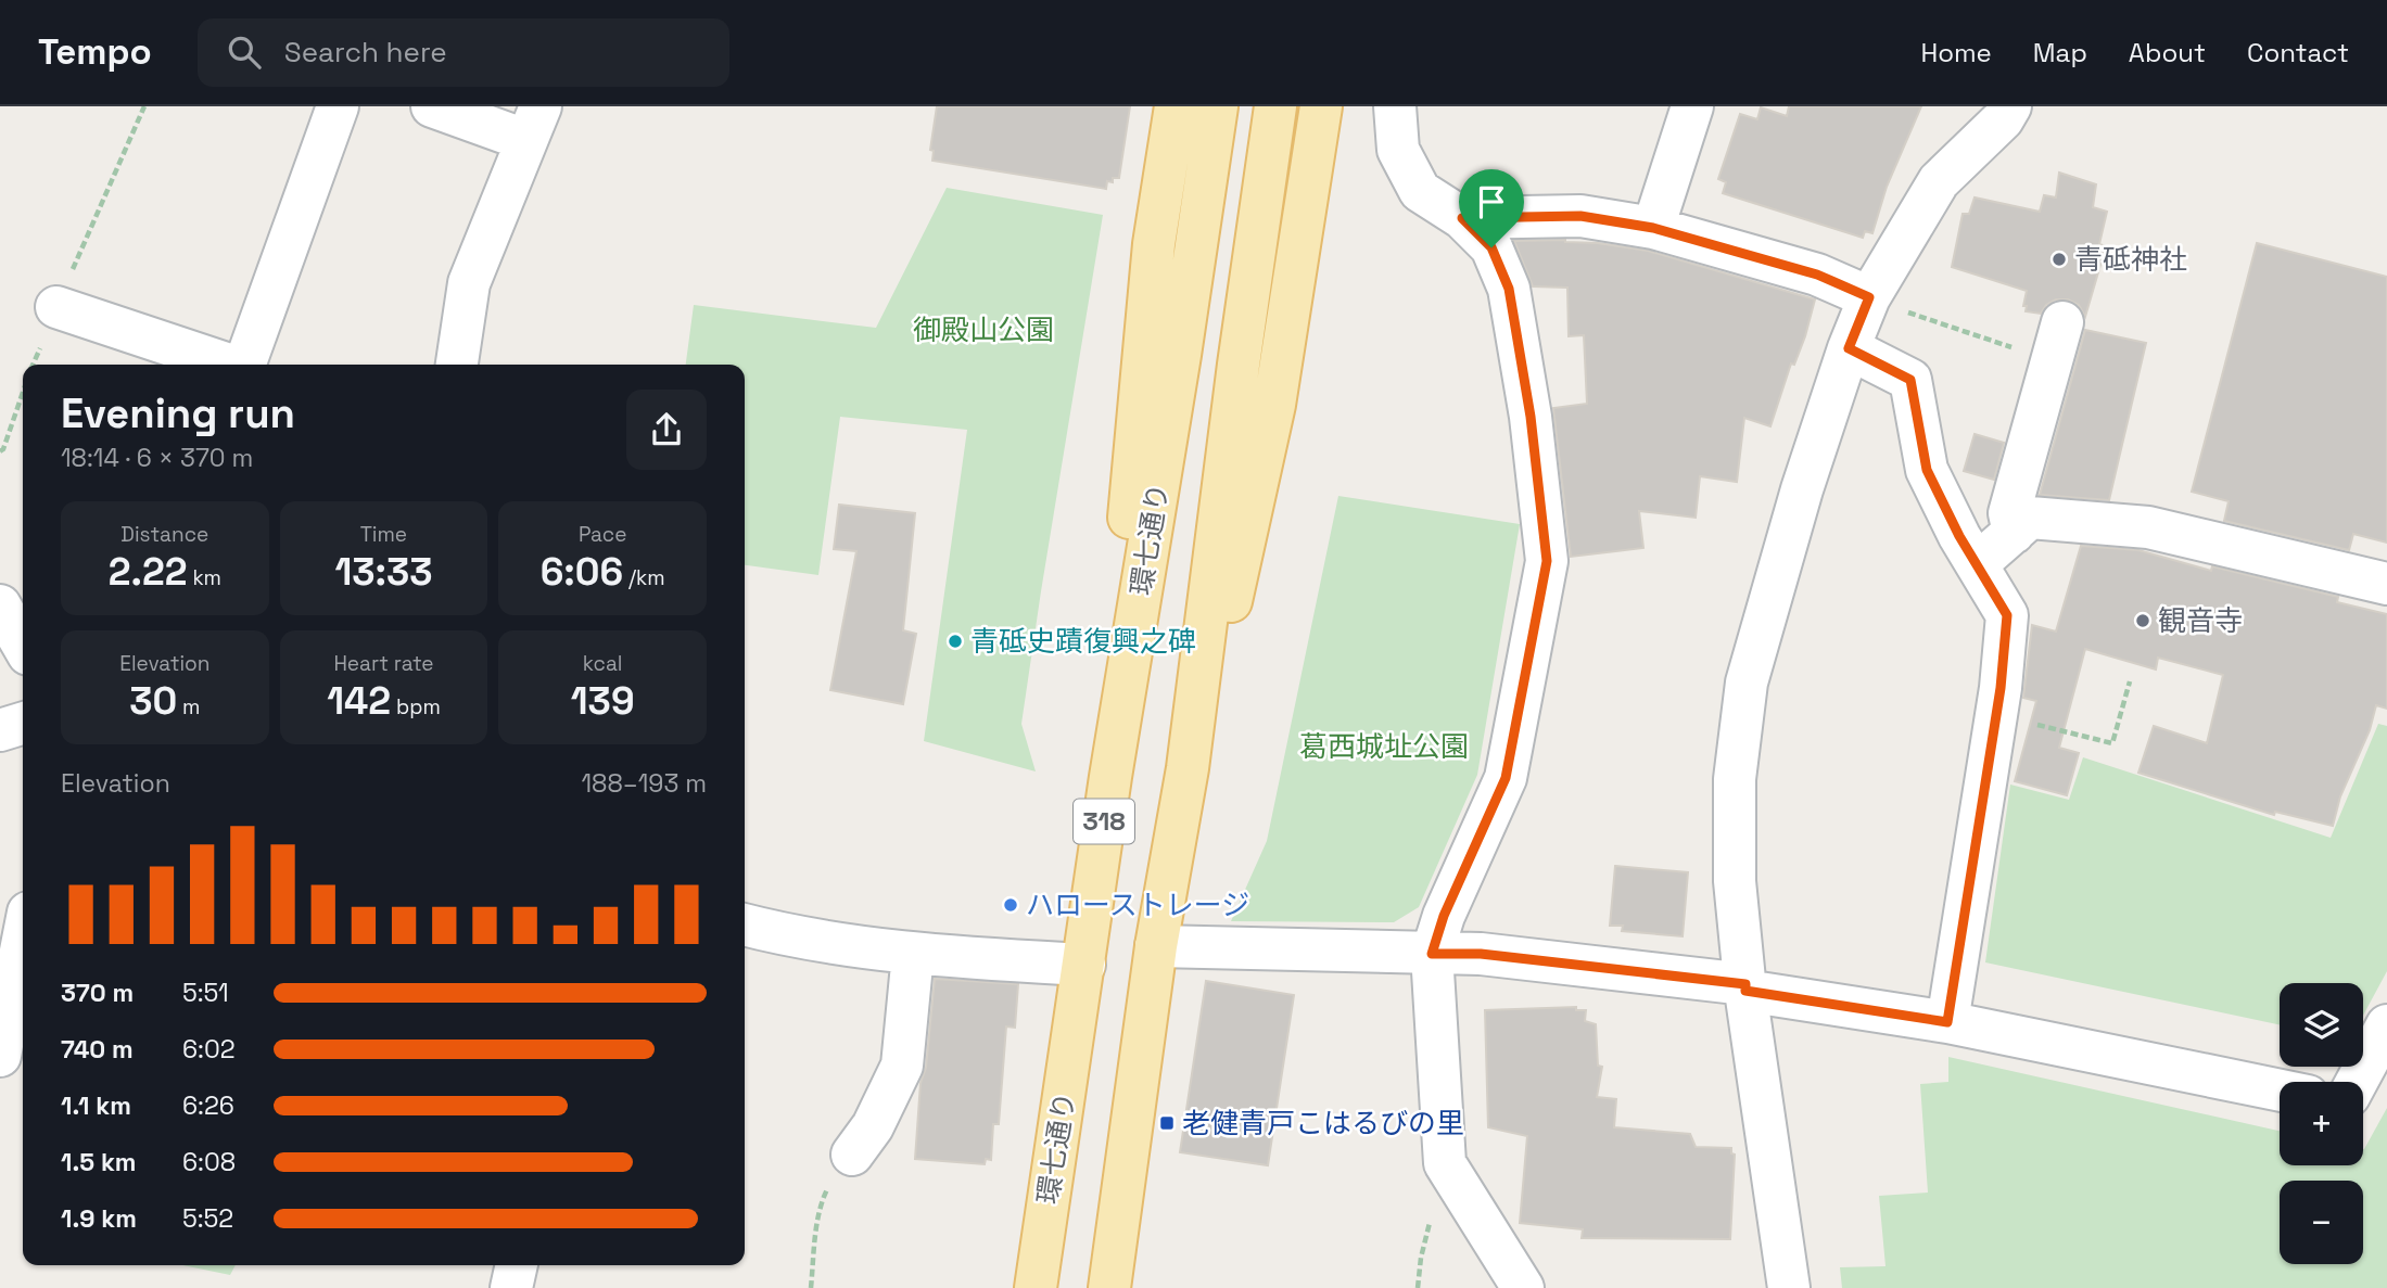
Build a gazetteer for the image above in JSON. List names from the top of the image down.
{
  "streets": {
    "main road": ["環七通り", "318"]
  },
  "parks": ["御殿山公園", "葛西城址公園"],
  "places": {
    "other": [
      "青砥神社",
      "観音寺",
      "青砥史蹟復興之碑",
      "ハローストレージ"
    ],
    "transit": ["老健青戸こはるびの里"]
  },
  "page": {
    "header": "Tempo",
    "search": "Search here",
    "nav": [
      "Home",
      "Map",
      "About",
      "Contact"
    ],
    "heading": ["Evening run", "18:14 · 6 × 370 m"],
    "stats": [
      ["Distance", "2.22 km"],
      ["Time", "13:33"],
      ["Pace", "6:06 /km"],
      ["Elevation", "30 m"],
      ["Heart rate", "142 bpm"],
      ["kcal", "139"]
    ],
    "chart": ["Elevation", "188–193 m"],
    "list": [
      {
        "name": "370 m",
        "note": "5:51"
      },
      {
        "name": "740 m",
        "note": "6:02"
      },
      {
        "name": "1.1 km",
        "note": "6:26"
      },
      {
        "name": "1.5 km",
        "note": "6:08"
      },
      {
        "name": "1.9 km",
        "note": "5:52"
      }
    ],
    "map_buttons": ["+", "−"]
  }
}
